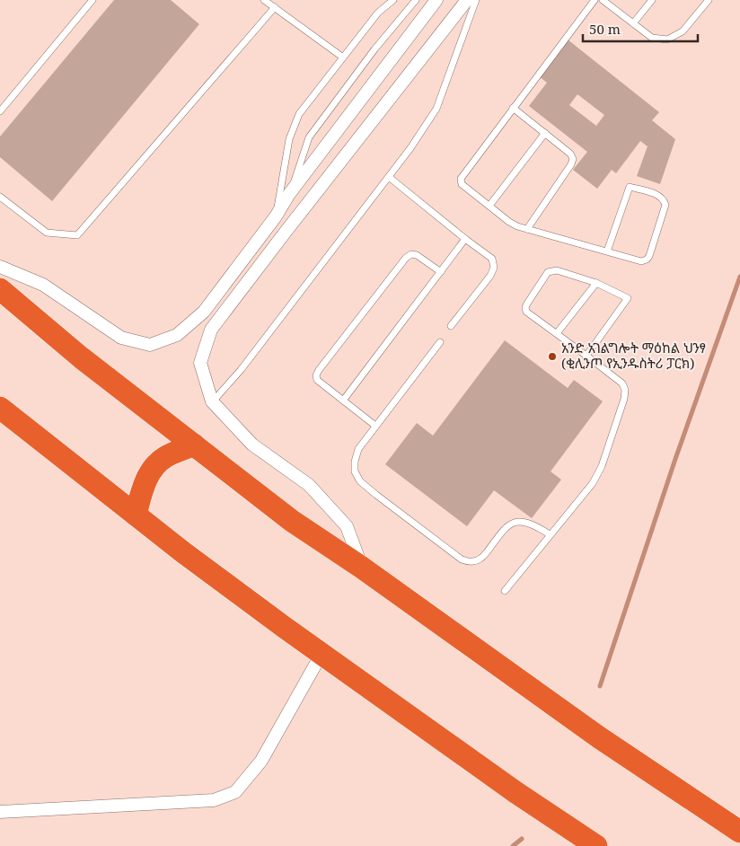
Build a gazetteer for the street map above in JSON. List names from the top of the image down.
{
  "places": ["አንድ አገልግሎት ማዕከል ህንፃ (ቂሊንጦ የኢንዱስትሪ ፓርክ)"],
  "scale_bar": "50 m"
}
